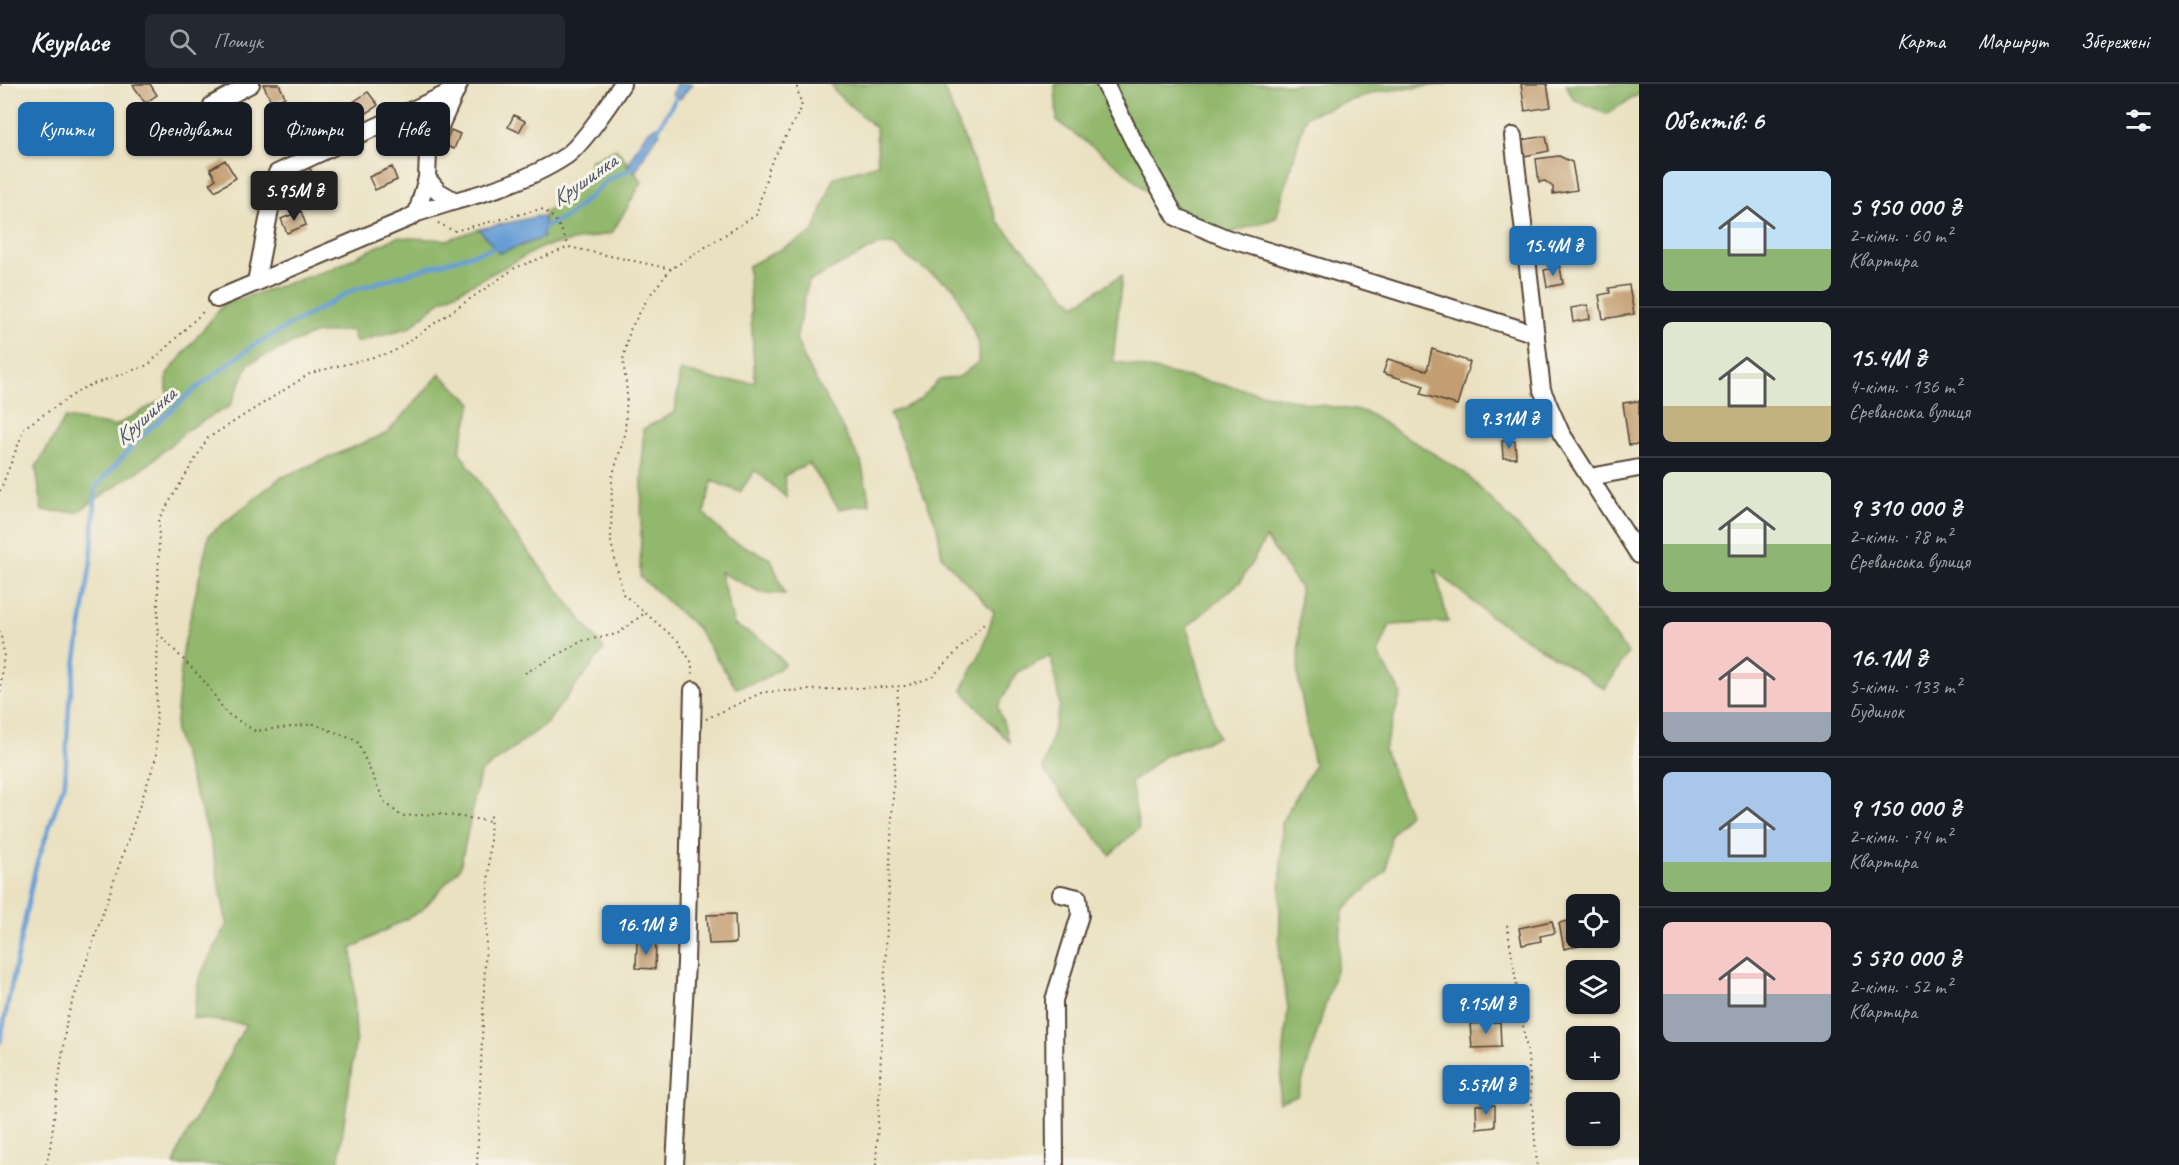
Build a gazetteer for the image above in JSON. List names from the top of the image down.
{
  "water": ["Крушинка"],
  "page": {
    "header": "Keyplace",
    "search": "Пошук",
    "nav": ["Карта", "Маршрут", "Збережені"],
    "heading": "Об’єктів: 6",
    "chip": [
      "Купити",
      "Орендувати",
      "Фільтри",
      "Нове"
    ],
    "list": [
      {
        "name": "5 950 000 ₴",
        "note": "2-кімн. · 60 m² · Квартира"
      },
      {
        "name": "15.4M ₴",
        "note": "4-кімн. · 136 m² · Єреванська вулиця"
      },
      {
        "name": "9 310 000 ₴",
        "note": "2-кімн. · 78 m² · Єреванська вулиця"
      },
      {
        "name": "16.1M ₴",
        "note": "5-кімн. · 133 m² · Будинок"
      },
      {
        "name": "9 150 000 ₴",
        "note": "2-кімн. · 74 m² · Квартира"
      },
      {
        "name": "5 570 000 ₴",
        "note": "2-кімн. · 52 m² · Квартира"
      }
    ],
    "price": [
      "5.95M ₴",
      "15.4M ₴",
      "9.31M ₴",
      "16.1M ₴",
      "9.15M ₴",
      "5.57M ₴"
    ],
    "map_buttons": ["+", "−"]
  }
}
